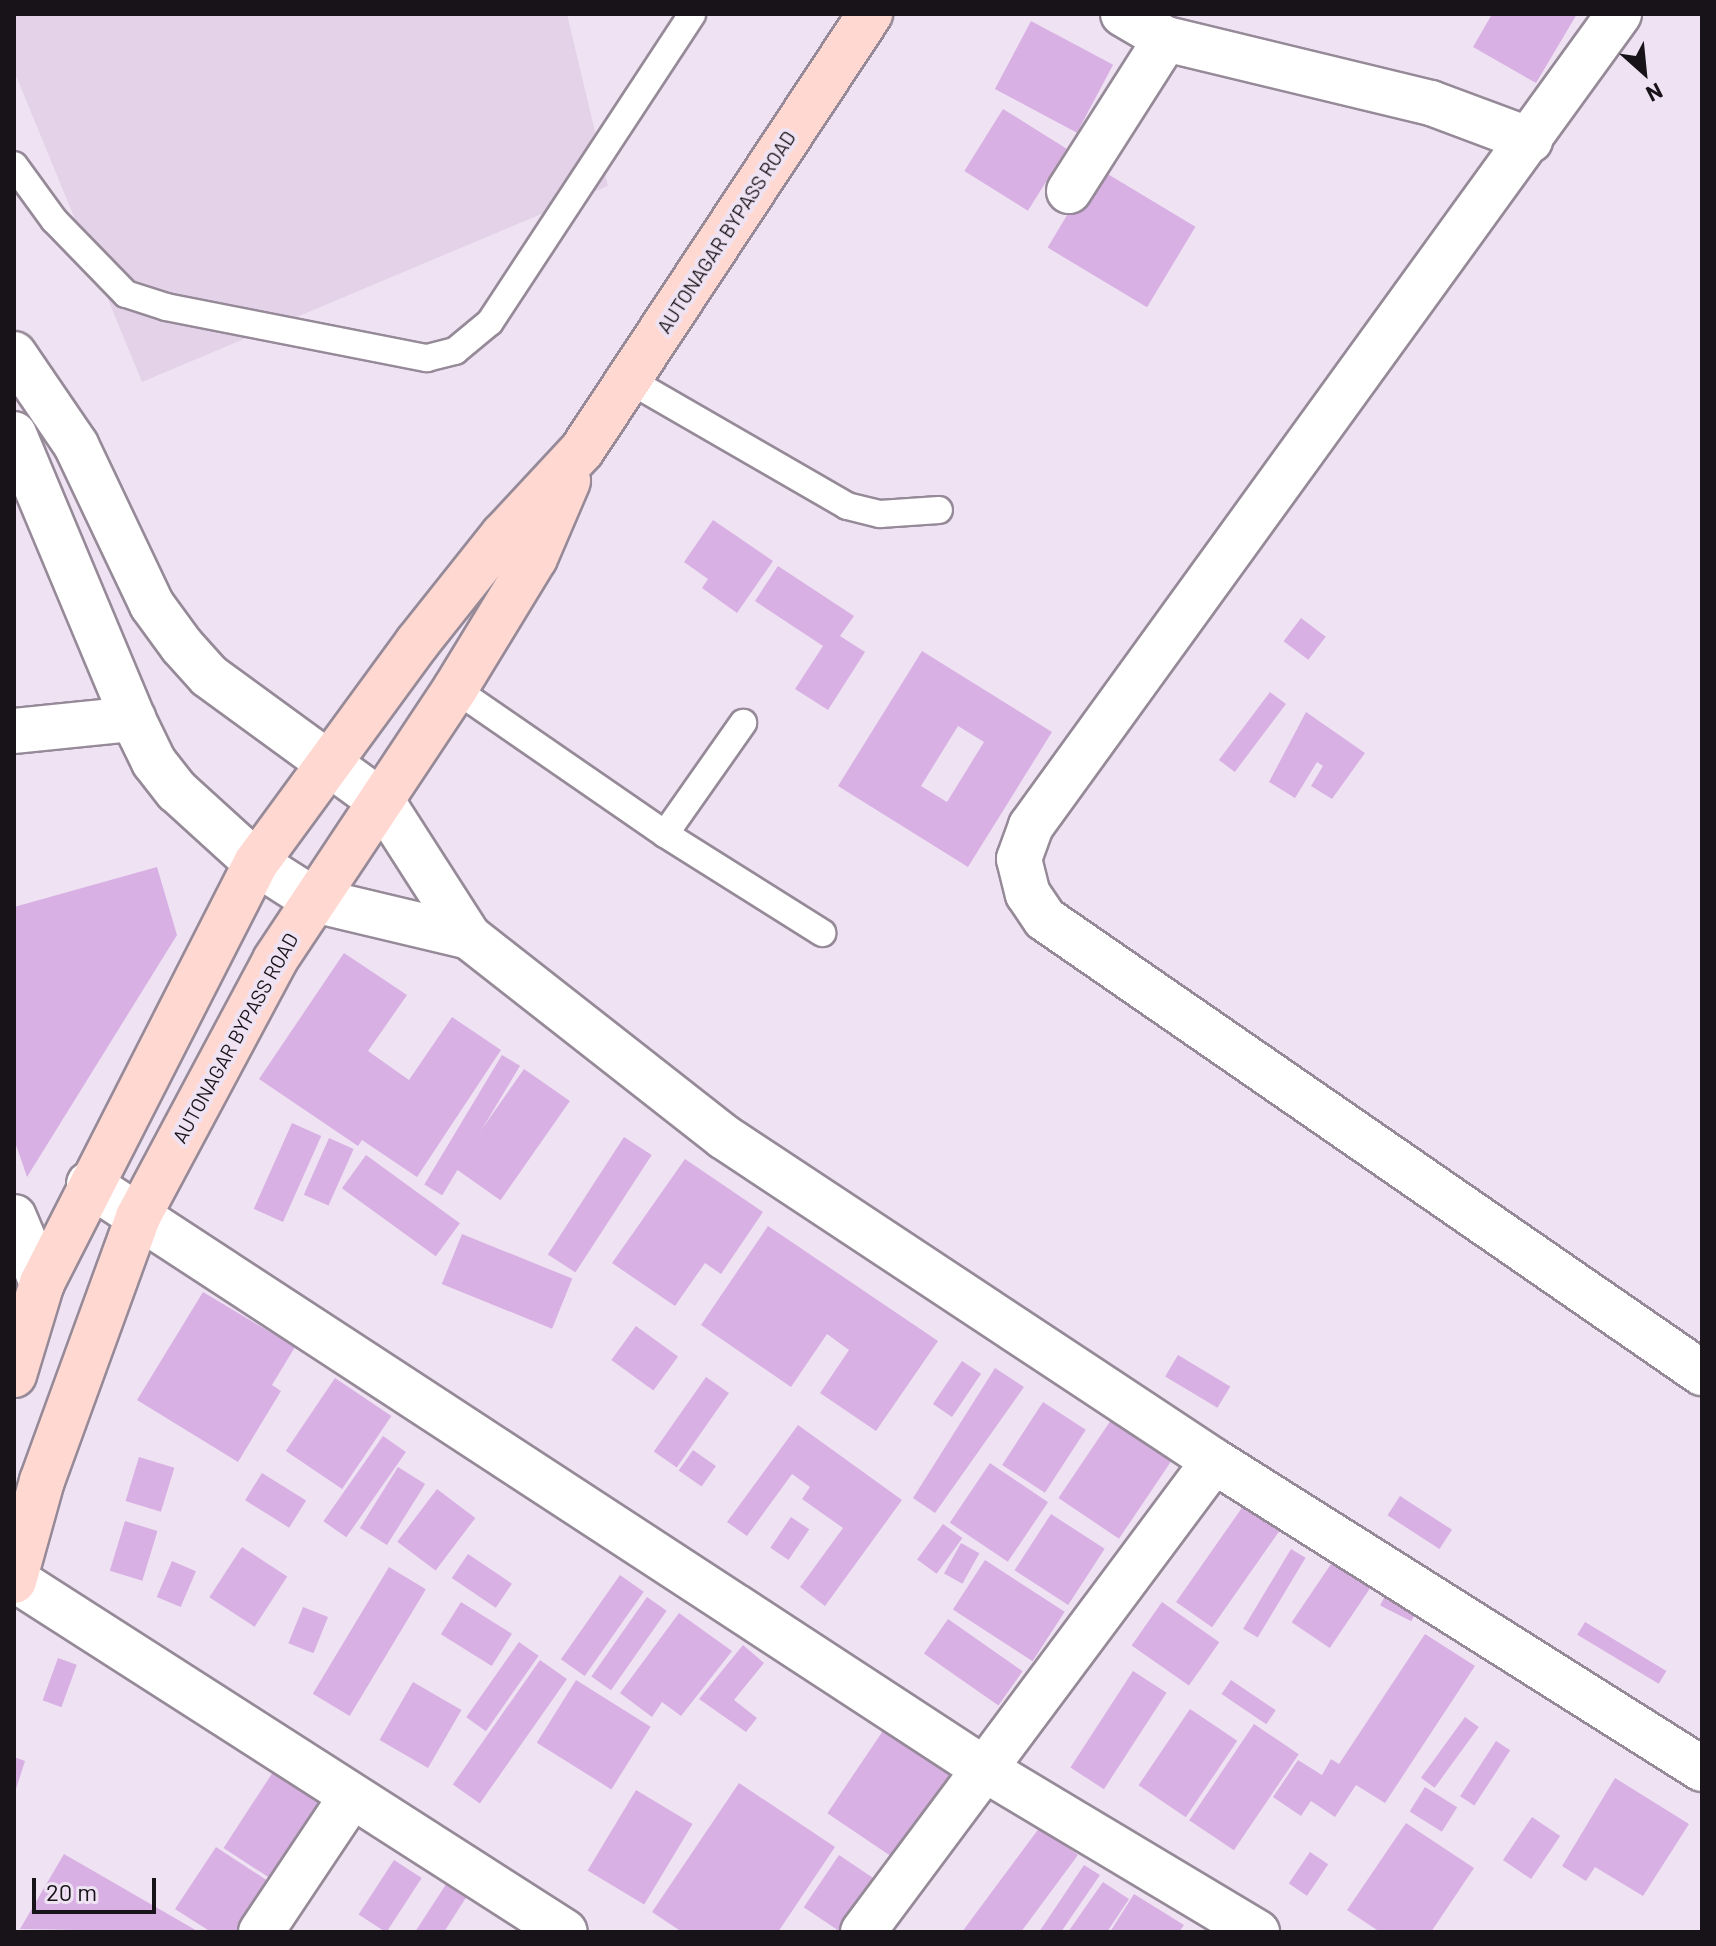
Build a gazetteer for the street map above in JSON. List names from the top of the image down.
{
  "streets": {
    "main road": ["AUTONAGAR BYPASS ROAD"]
  },
  "scale_bar": "20 m",
  "north": "bottom right"
}
